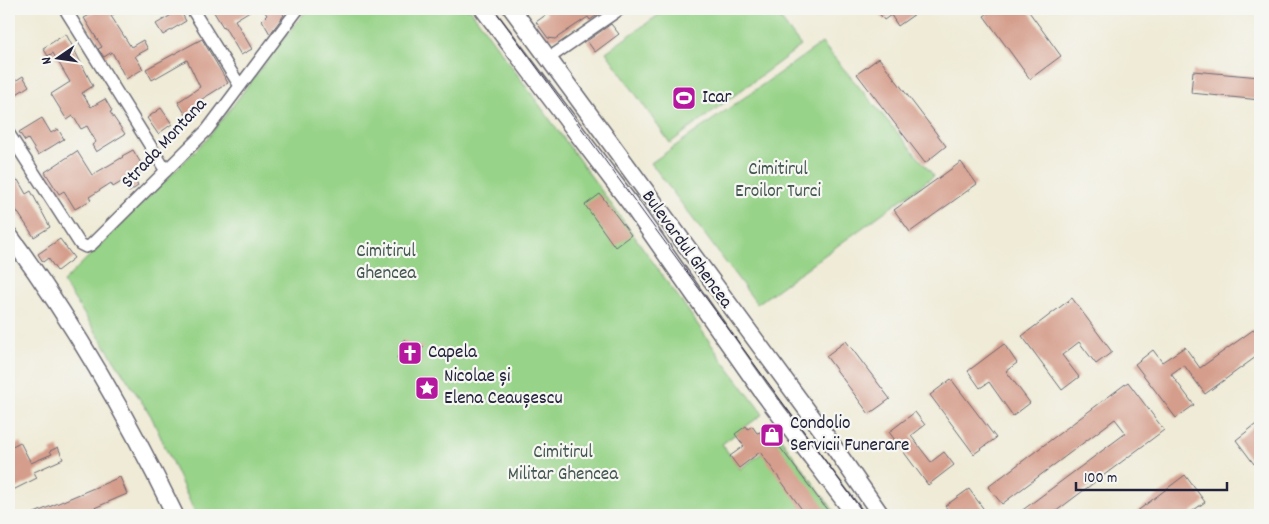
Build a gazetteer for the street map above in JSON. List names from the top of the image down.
{
  "streets": {
    "main road": ["Bulevardul Ghencea"],
    "street": ["Strada Montana"]
  },
  "parks": ["Cimitirul Eroilor Turci", "Cimitirul Ghencea", "Cimitirul Militar Ghencea"],
  "places": {
    "sports": ["Icar"],
    "church": ["Capela"],
    "place": ["Nicolae și Elena Ceaușescu"],
    "shop": ["Condolio Servicii Funerare"]
  },
  "scale_bar": "100 m",
  "north": "left"
}
